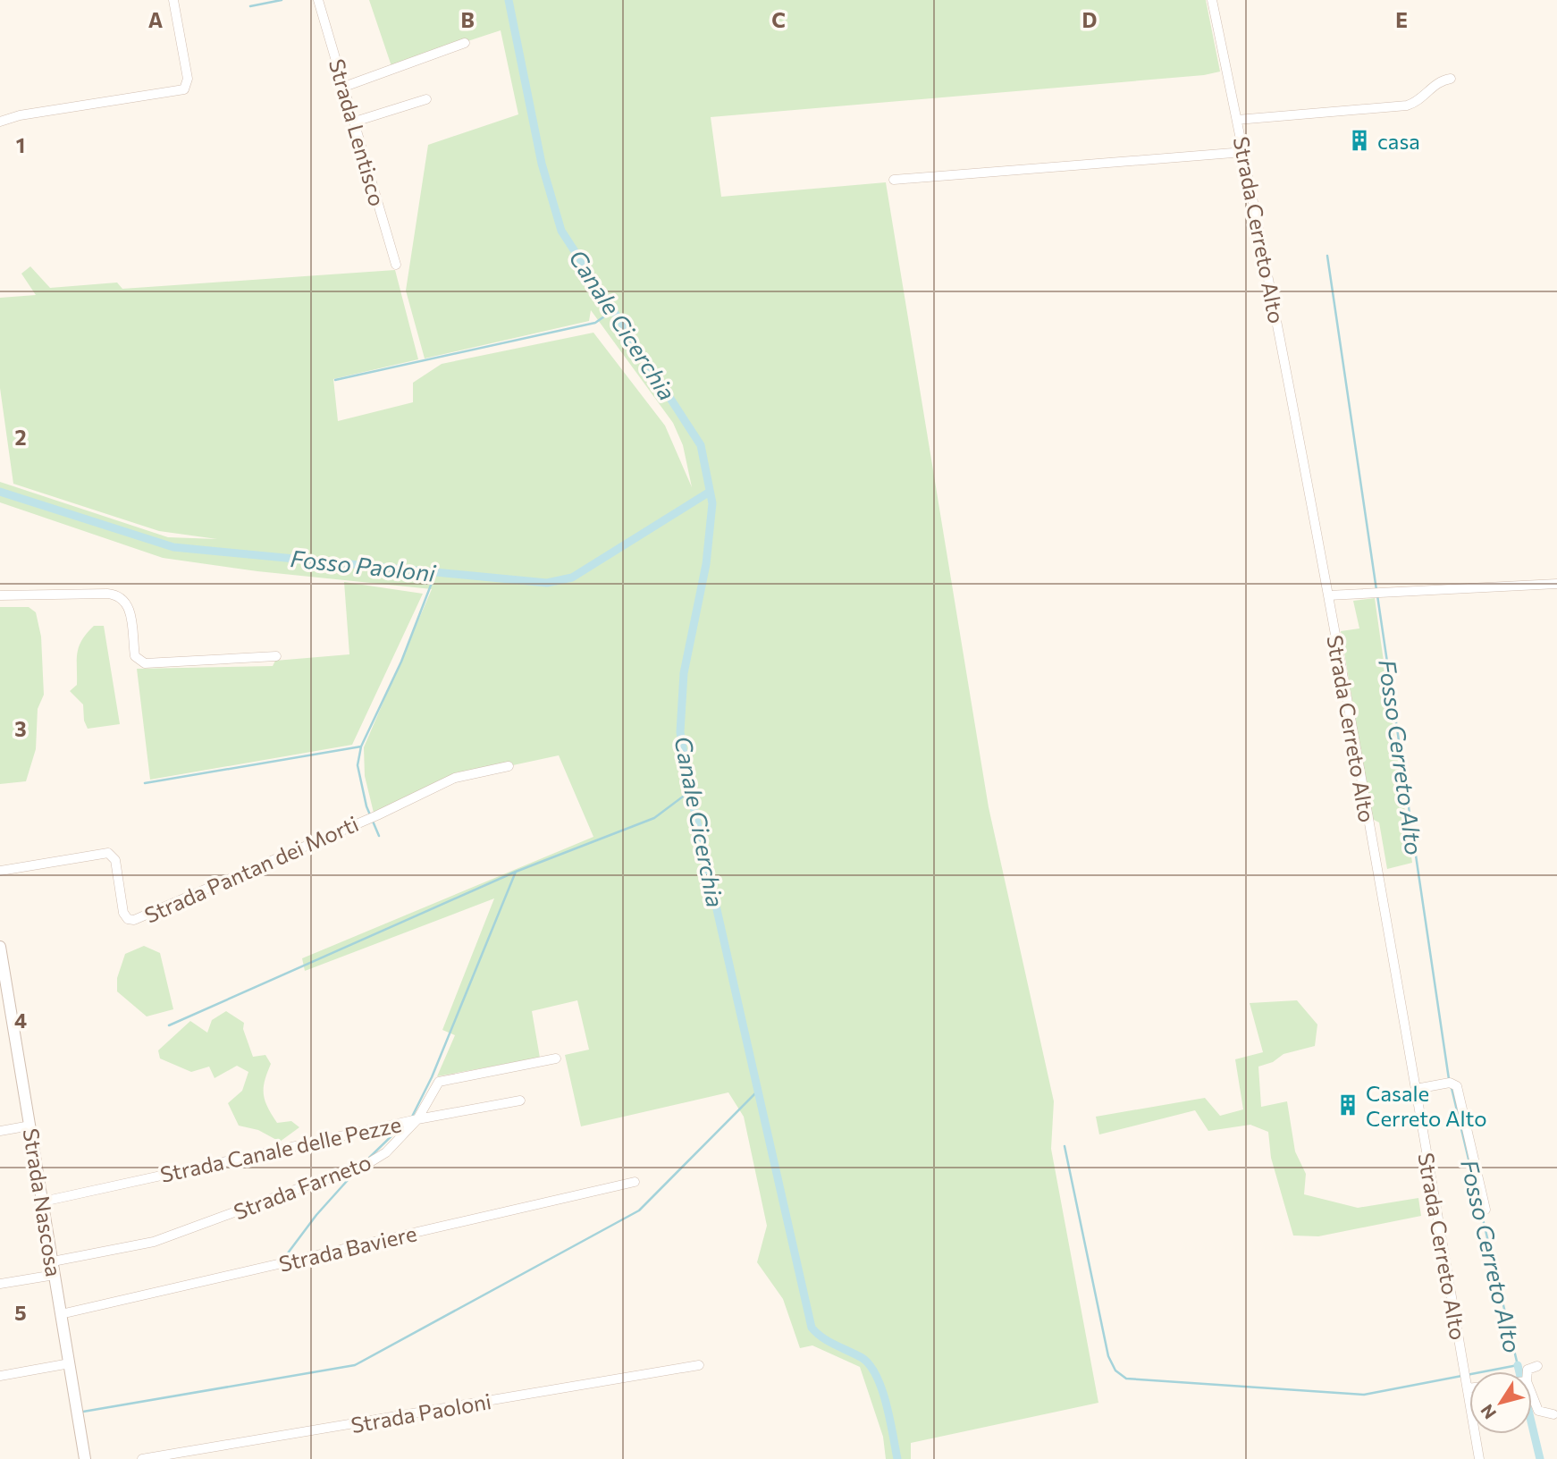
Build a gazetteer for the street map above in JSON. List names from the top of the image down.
{
  "streets": {
    "street": [
      "Strada Lentisco",
      "Strada Cerreto Alto",
      "Strada Pantan dei Morti",
      "Strada Canale delle Pezze",
      "Strada Farneto",
      "Strada Nascosa",
      "Strada Baviere",
      "Strada Paoloni"
    ]
  },
  "crossings": [
    ["Strada Canale delle Pezze", "Strada Farneto"],
    ["Strada Canale delle Pezze", "Strada Nascosa"],
    ["Strada Farneto", "Strada Nascosa"],
    ["Strada Nascosa", "Strada Baviere"]
  ],
  "water": ["Canale Cicerchia", "Fosso Paoloni", "Fosso Cerreto Alto"],
  "places": {
    "building": ["casa", "Casale Cerreto Alto"]
  },
  "north": "bottom left",
  "grid": {
    "columns": [
      "A",
      "B",
      "C",
      "D",
      "E"
    ],
    "rows": [
      "1",
      "2",
      "3",
      "4",
      "5"
    ]
  }
}
